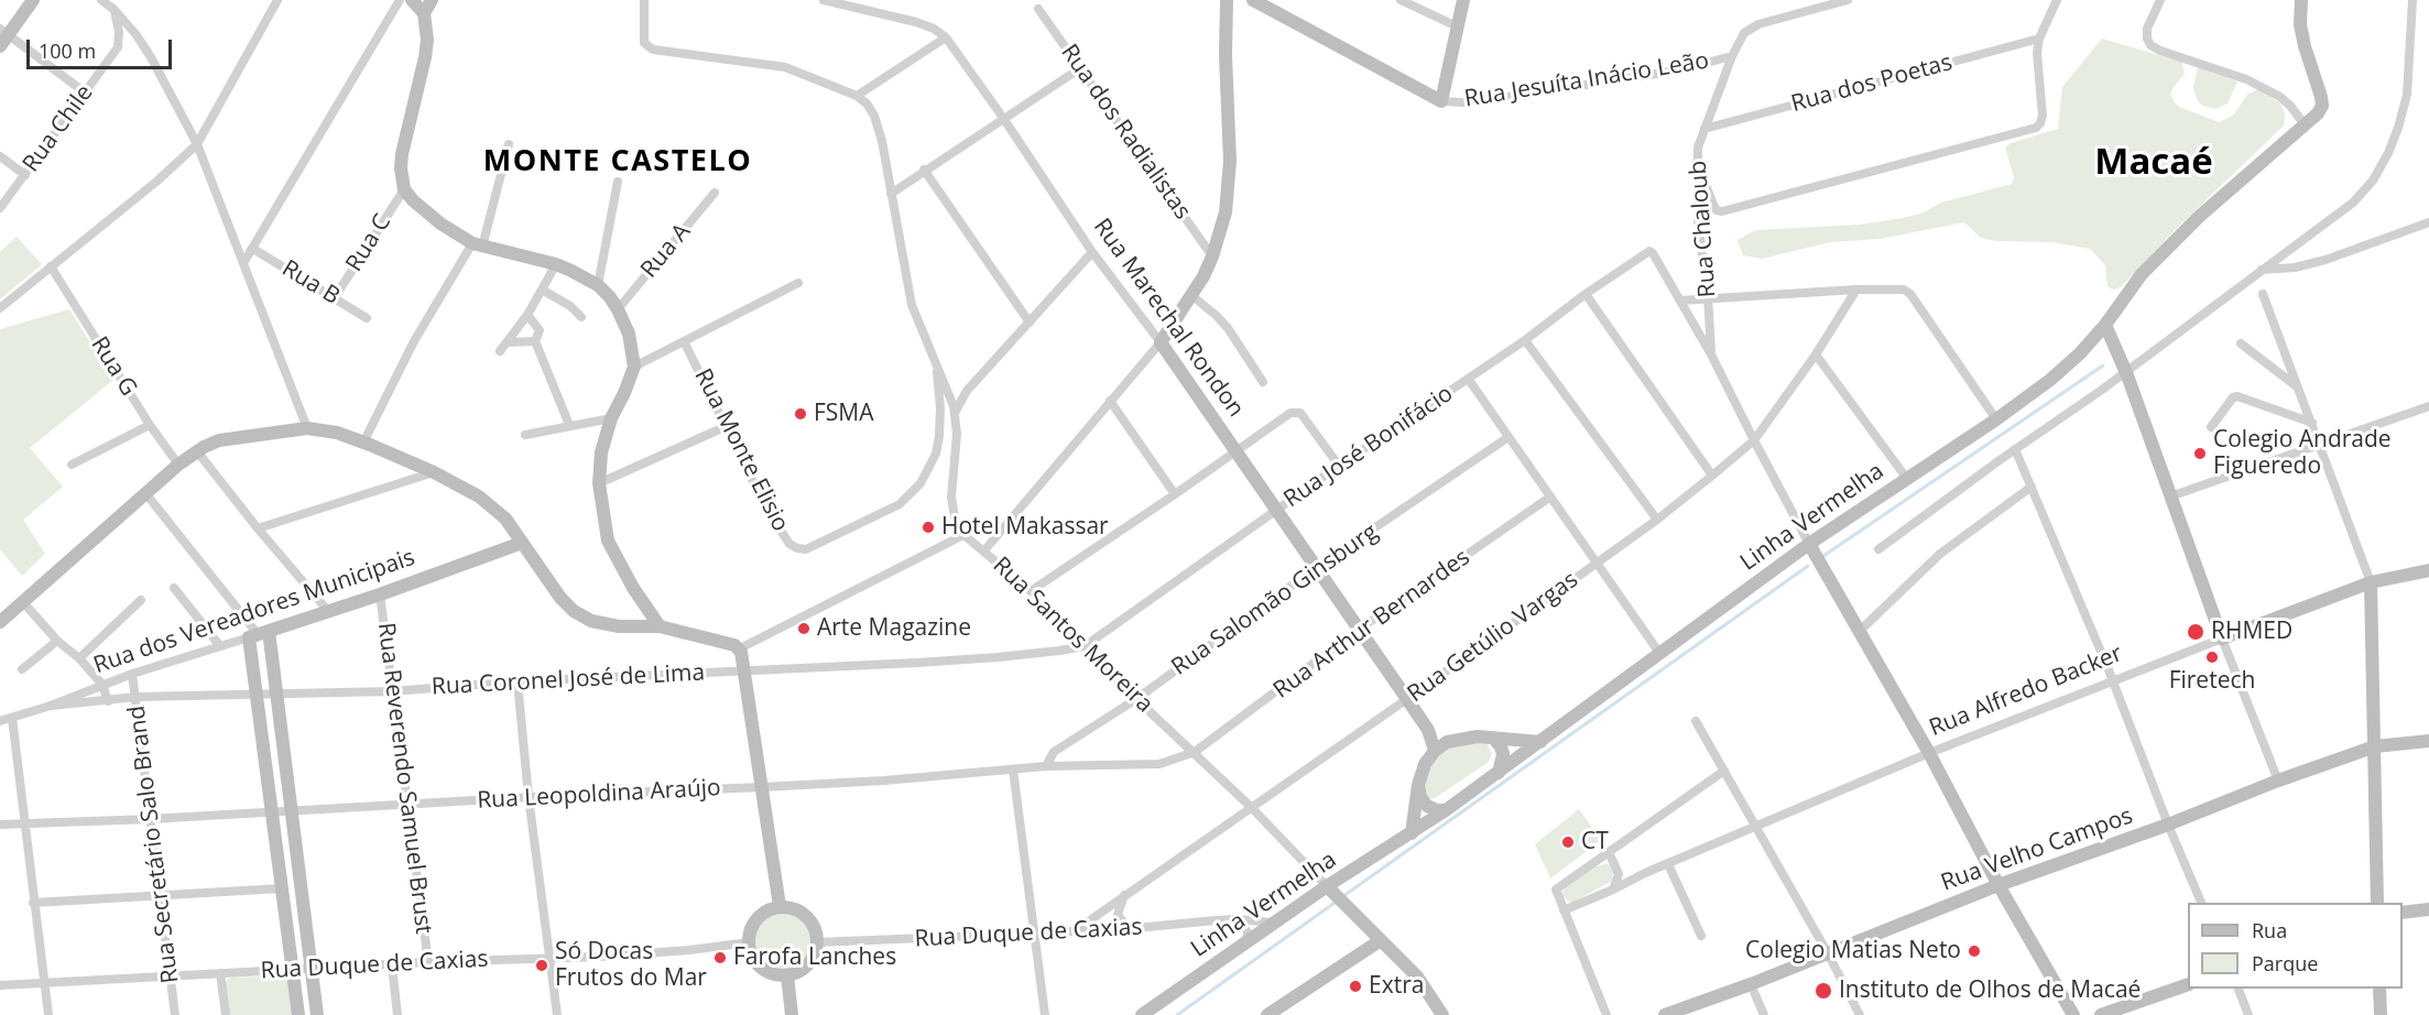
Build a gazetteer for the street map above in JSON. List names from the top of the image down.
{
  "streets": {
    "main road": [
      "Rua Marechal Rondon",
      "Linha Vermelha",
      "Rua dos Vereadores Municipais",
      "Rua Alfredo Backer",
      "Rua Velho Campos"
    ],
    "street": [
      "Rua Jesuíta Inácio Leão",
      "Rua dos Poetas",
      "Rua Chile",
      "Rua dos Radialistas",
      "Rua Chaloub",
      "Rua C",
      "Rua A",
      "Rua B",
      "Rua G",
      "Rua José Bonifácio",
      "Rua Monte Elisio",
      "Rua Salomão Ginsburg",
      "Rua Arthur Bernardes",
      "Rua Santos Moreira",
      "Rua Getúlio Vargas",
      "Rua Coronel José de Lima",
      "Rua Reverendo Samuel Brust",
      "Rua Leopoldina Araújo",
      "Rua Secretário Salo Brand",
      "Rua Duque de Caxias"
    ]
  },
  "crossings": [
    ["Rua Jesuíta Inácio Leão", "Rua Chaloub"],
    ["Rua dos Poetas", "Rua Chaloub"],
    ["Rua C", "Rua B"],
    ["Rua Marechal Rondon", "Rua José Bonifácio"],
    ["Rua Marechal Rondon", "Rua Salomão Ginsburg"],
    ["Rua Marechal Rondon", "Rua Arthur Bernardes"],
    ["Rua Marechal Rondon", "Rua Getúlio Vargas"],
    ["Rua José Bonifácio", "Rua Santos Moreira"],
    ["Rua José Bonifácio", "Rua Coronel José de Lima"],
    ["Linha Vermelha", "Rua Santos Moreira"],
    ["Linha Vermelha", "Rua Duque de Caxias"],
    ["Rua Salomão Ginsburg", "Rua Santos Moreira"],
    ["Rua Salomão Ginsburg", "Rua Leopoldina Araújo"],
    ["Rua dos Vereadores Municipais", "Rua Coronel José de Lima"],
    ["Rua dos Vereadores Municipais", "Rua Reverendo Samuel Brust"],
    ["Rua dos Vereadores Municipais", "Rua Secretário Salo Brand"],
    ["Rua Arthur Bernardes", "Rua Santos Moreira"],
    ["Rua Arthur Bernardes", "Rua Leopoldina Araújo"],
    ["Rua Santos Moreira", "Rua Getúlio Vargas"],
    ["Rua Santos Moreira", "Rua Coronel José de Lima"],
    ["Rua Santos Moreira", "Rua Leopoldina Araújo"],
    ["Rua Getúlio Vargas", "Rua Duque de Caxias"],
    ["Rua Coronel José de Lima", "Rua Reverendo Samuel Brust"],
    ["Rua Coronel José de Lima", "Rua Secretário Salo Brand"],
    ["Rua Reverendo Samuel Brust", "Rua Leopoldina Araújo"],
    ["Rua Reverendo Samuel Brust", "Rua Duque de Caxias"],
    ["Rua Leopoldina Araújo", "Rua Secretário Salo Brand"],
    ["Rua Secretário Salo Brand", "Rua Duque de Caxias"]
  ],
  "districts": ["MONTE CASTELO", "Macaé"],
  "places": [
    "FSMA",
    "Colegio Andrade Figueredo",
    "Hotel Makassar",
    "Arte Magazine",
    "RHMED",
    "Firetech",
    "CT",
    "Colegio Matias Neto",
    "Farofa Lanches",
    "Só Docas Frutos do Mar",
    "Extra",
    "Instituto de Olhos de Macaé"
  ],
  "legend": ["Rua", "Parque"],
  "scale_bar": "100 m"
}
